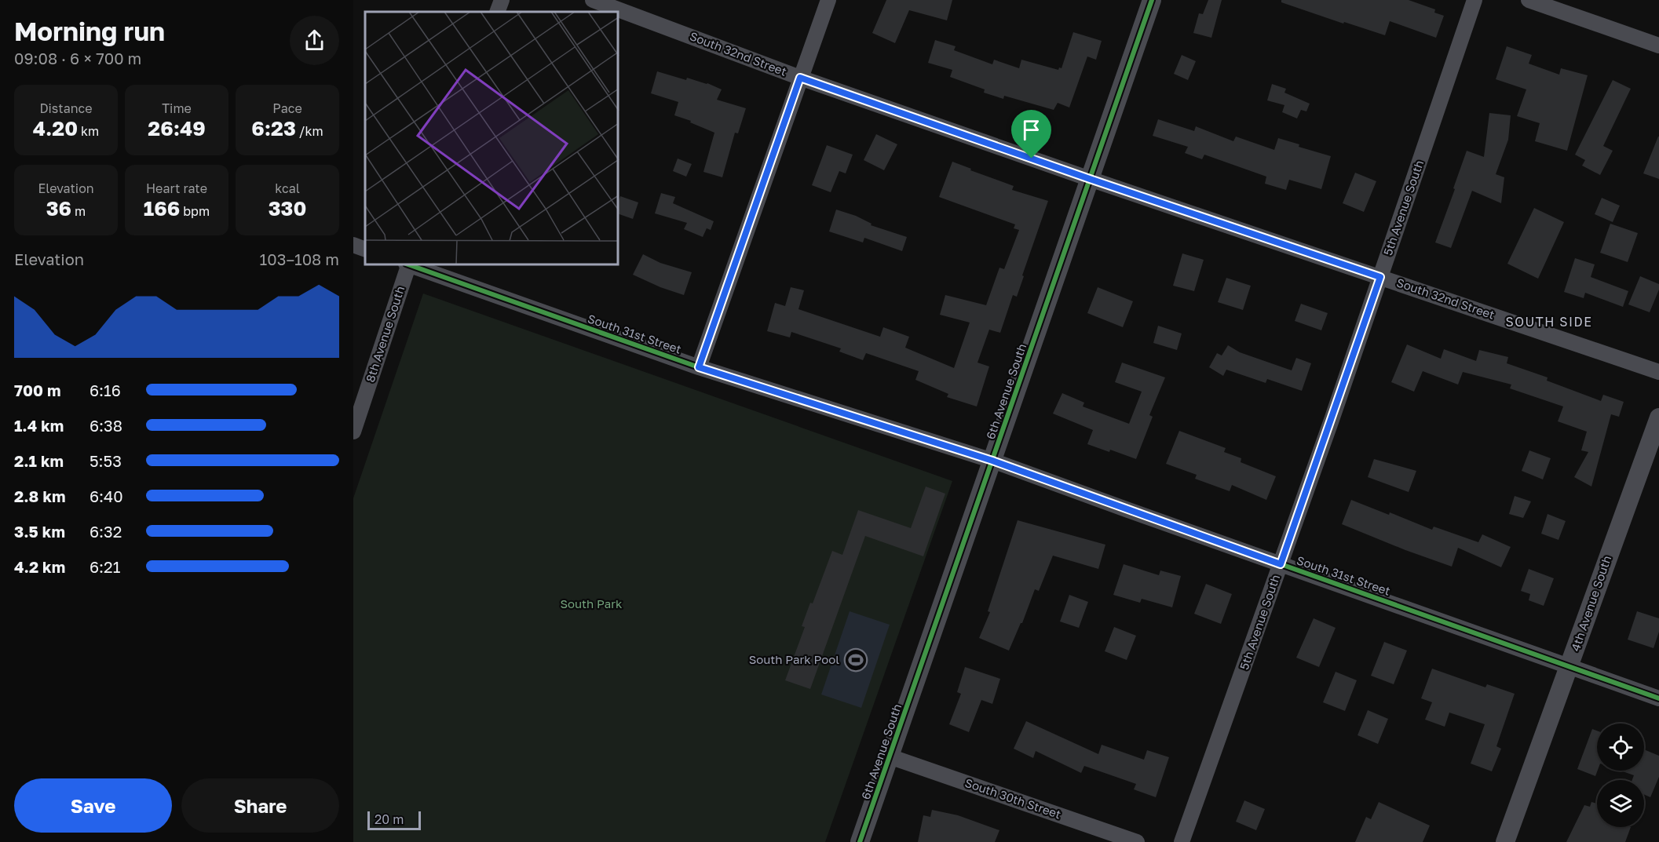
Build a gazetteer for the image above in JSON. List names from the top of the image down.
{
  "streets": {
    "street": [
      "South 32nd Street",
      "5th Avenue South",
      "8th Avenue South",
      "South 31st Street",
      "6th Avenue South",
      "4th Avenue South",
      "South 30th Street"
    ]
  },
  "crossings": [
    ["South 32nd Street", "5th Avenue South"],
    ["South 32nd Street", "6th Avenue South"],
    ["5th Avenue South", "South 31st Street"],
    ["South 31st Street", "6th Avenue South"],
    ["South 31st Street", "4th Avenue South"],
    ["6th Avenue South", "South 30th Street"]
  ],
  "districts": ["SOUTH SIDE"],
  "parks": ["South Park"],
  "places": {
    "sports": ["South Park Pool"]
  },
  "scale_bar": "20 m",
  "page": {
    "heading": ["Morning run", "09:08 · 6 × 700 m"],
    "stats": [
      ["Distance", "4.20 km"],
      ["Time", "26:49"],
      ["Pace", "6:23 /km"],
      ["Elevation", "36 m"],
      ["Heart rate", "166 bpm"],
      ["kcal", "330"]
    ],
    "chart": ["Elevation", "103–108 m"],
    "list": [
      {
        "name": "700 m",
        "note": "6:16"
      },
      {
        "name": "1.4 km",
        "note": "6:38"
      },
      {
        "name": "2.1 km",
        "note": "5:53"
      },
      {
        "name": "2.8 km",
        "note": "6:40"
      },
      {
        "name": "3.5 km",
        "note": "6:32"
      },
      {
        "name": "4.2 km",
        "note": "6:21"
      }
    ],
    "buttons": ["Save", "Share"],
    "scale": "20 m"
  }
}
